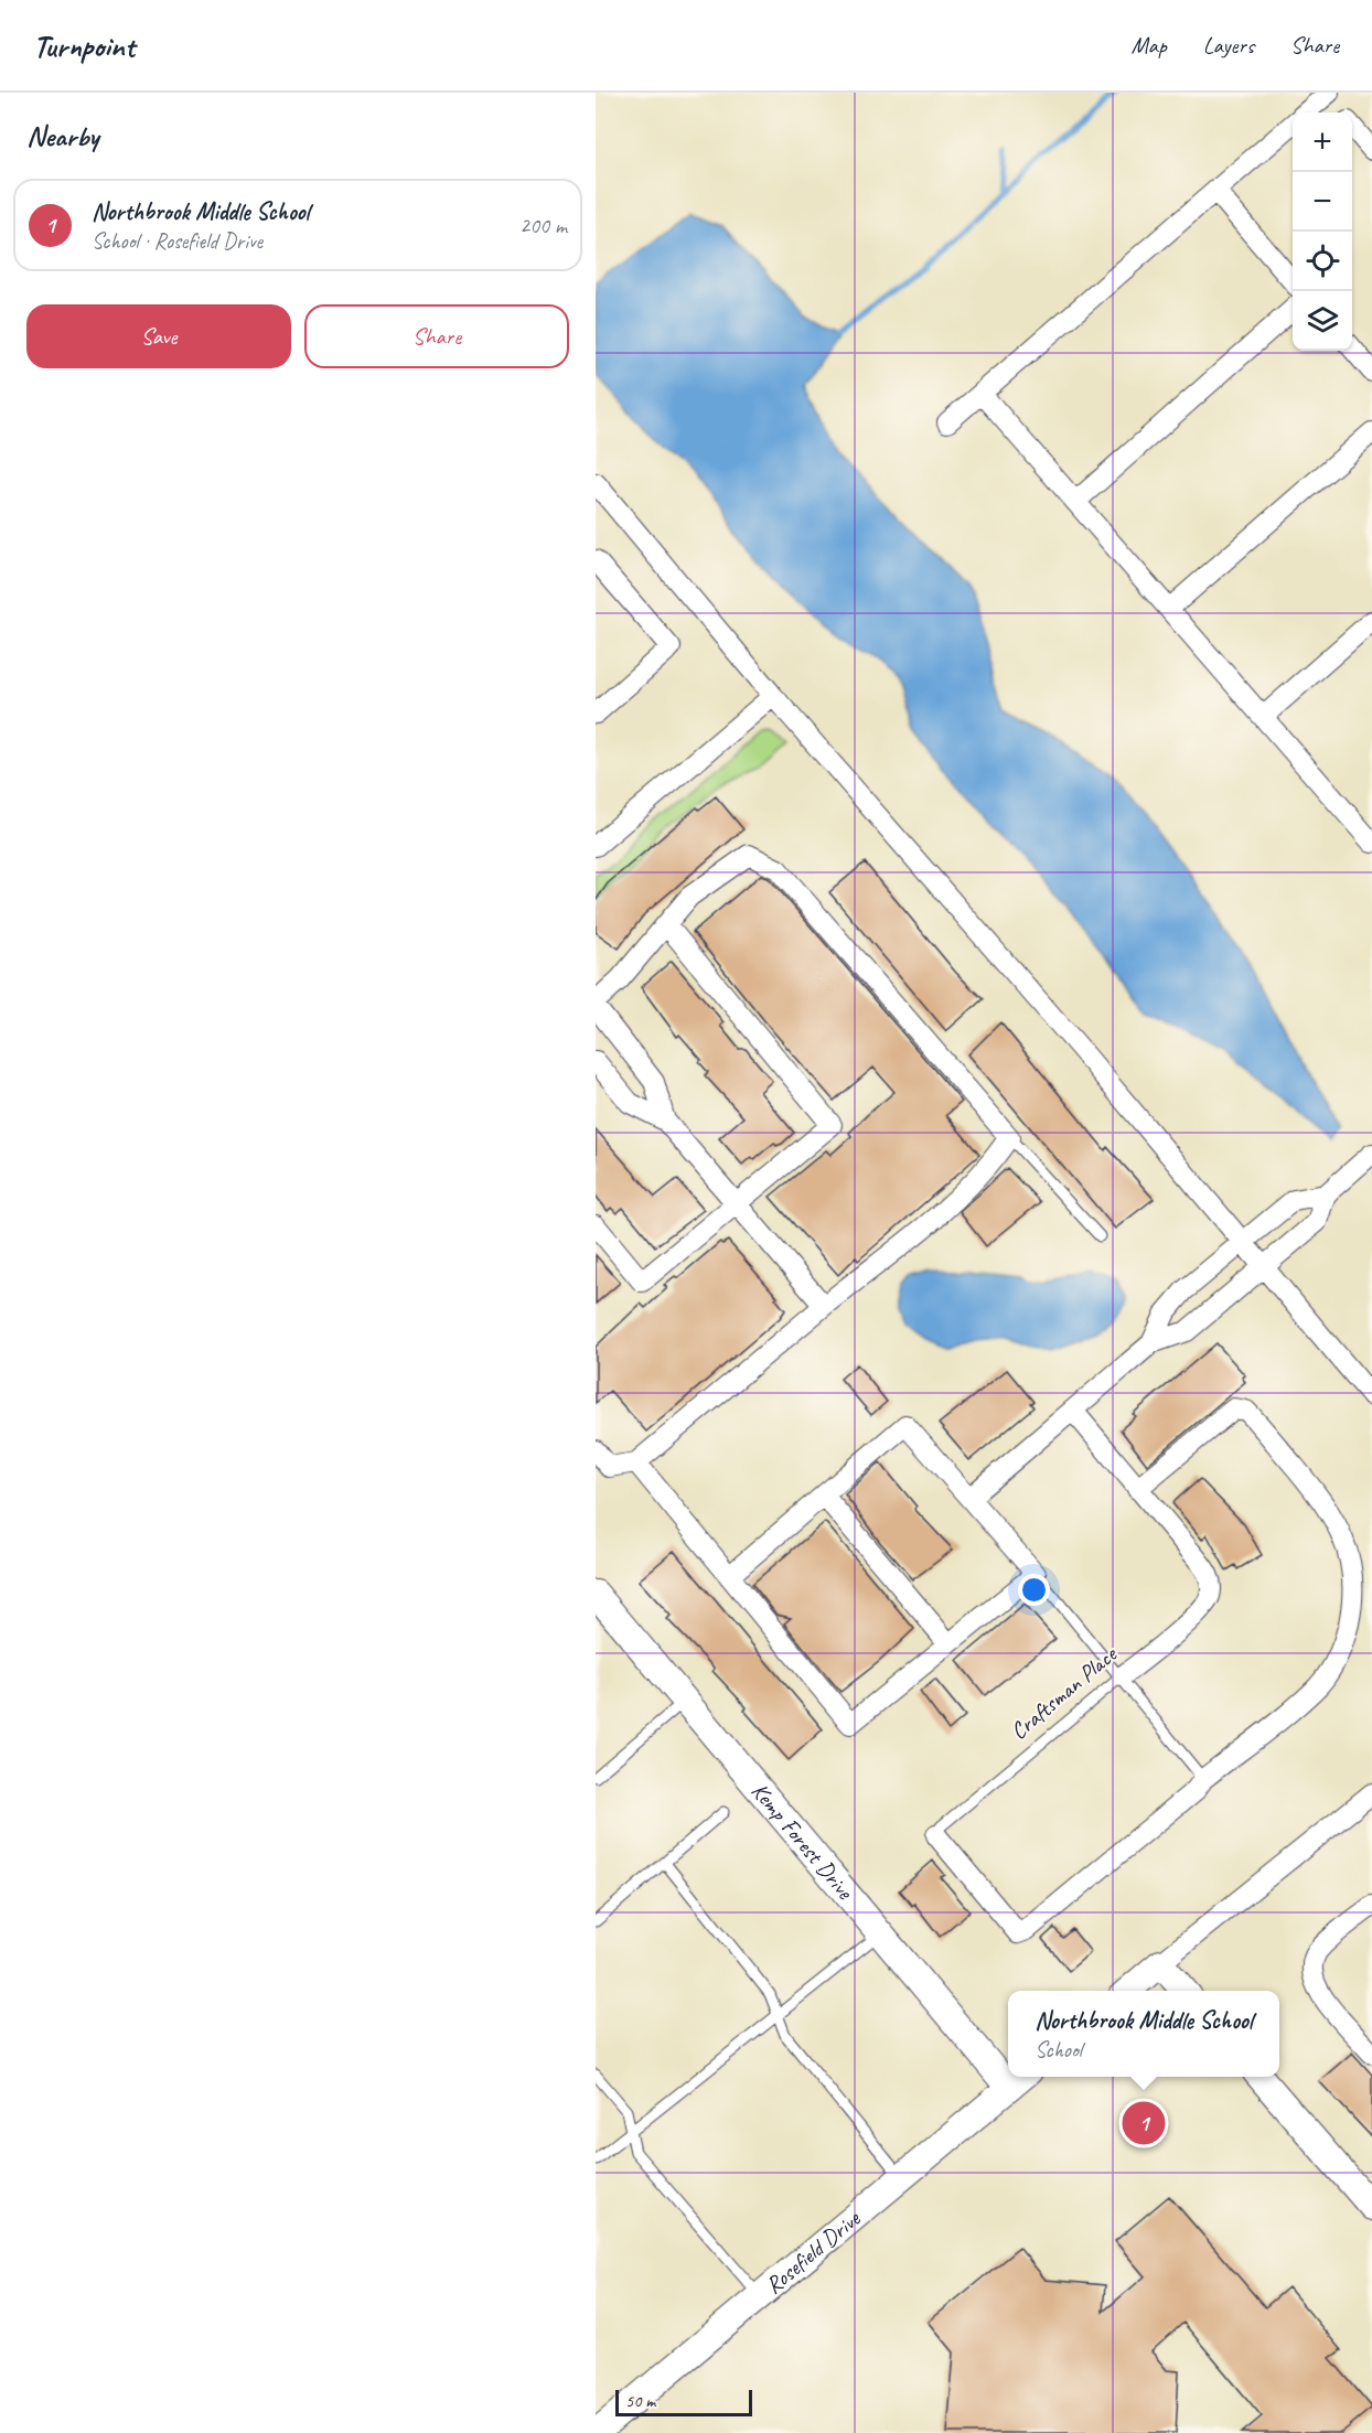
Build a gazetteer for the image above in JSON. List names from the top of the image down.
{
  "streets": {
    "street": ["Craftsman Place", "Kemp Forest Drive", "Rosefield Drive"]
  },
  "scale_bar": "50 m",
  "page": {
    "header": "Turnpoint",
    "nav": ["Map", "Layers", "Share"],
    "heading": "Nearby",
    "map_buttons": ["+", "−"],
    "list": [
      {
        "mark": "1",
        "name": "Northbrook Middle School",
        "note": "School · Rosefield Drive",
        "value": "200 m"
      }
    ],
    "buttons": ["Save", "Share"],
    "popup": ["Northbrook Middle School", "School"],
    "pins": "1",
    "scale": "50 m"
  }
}
